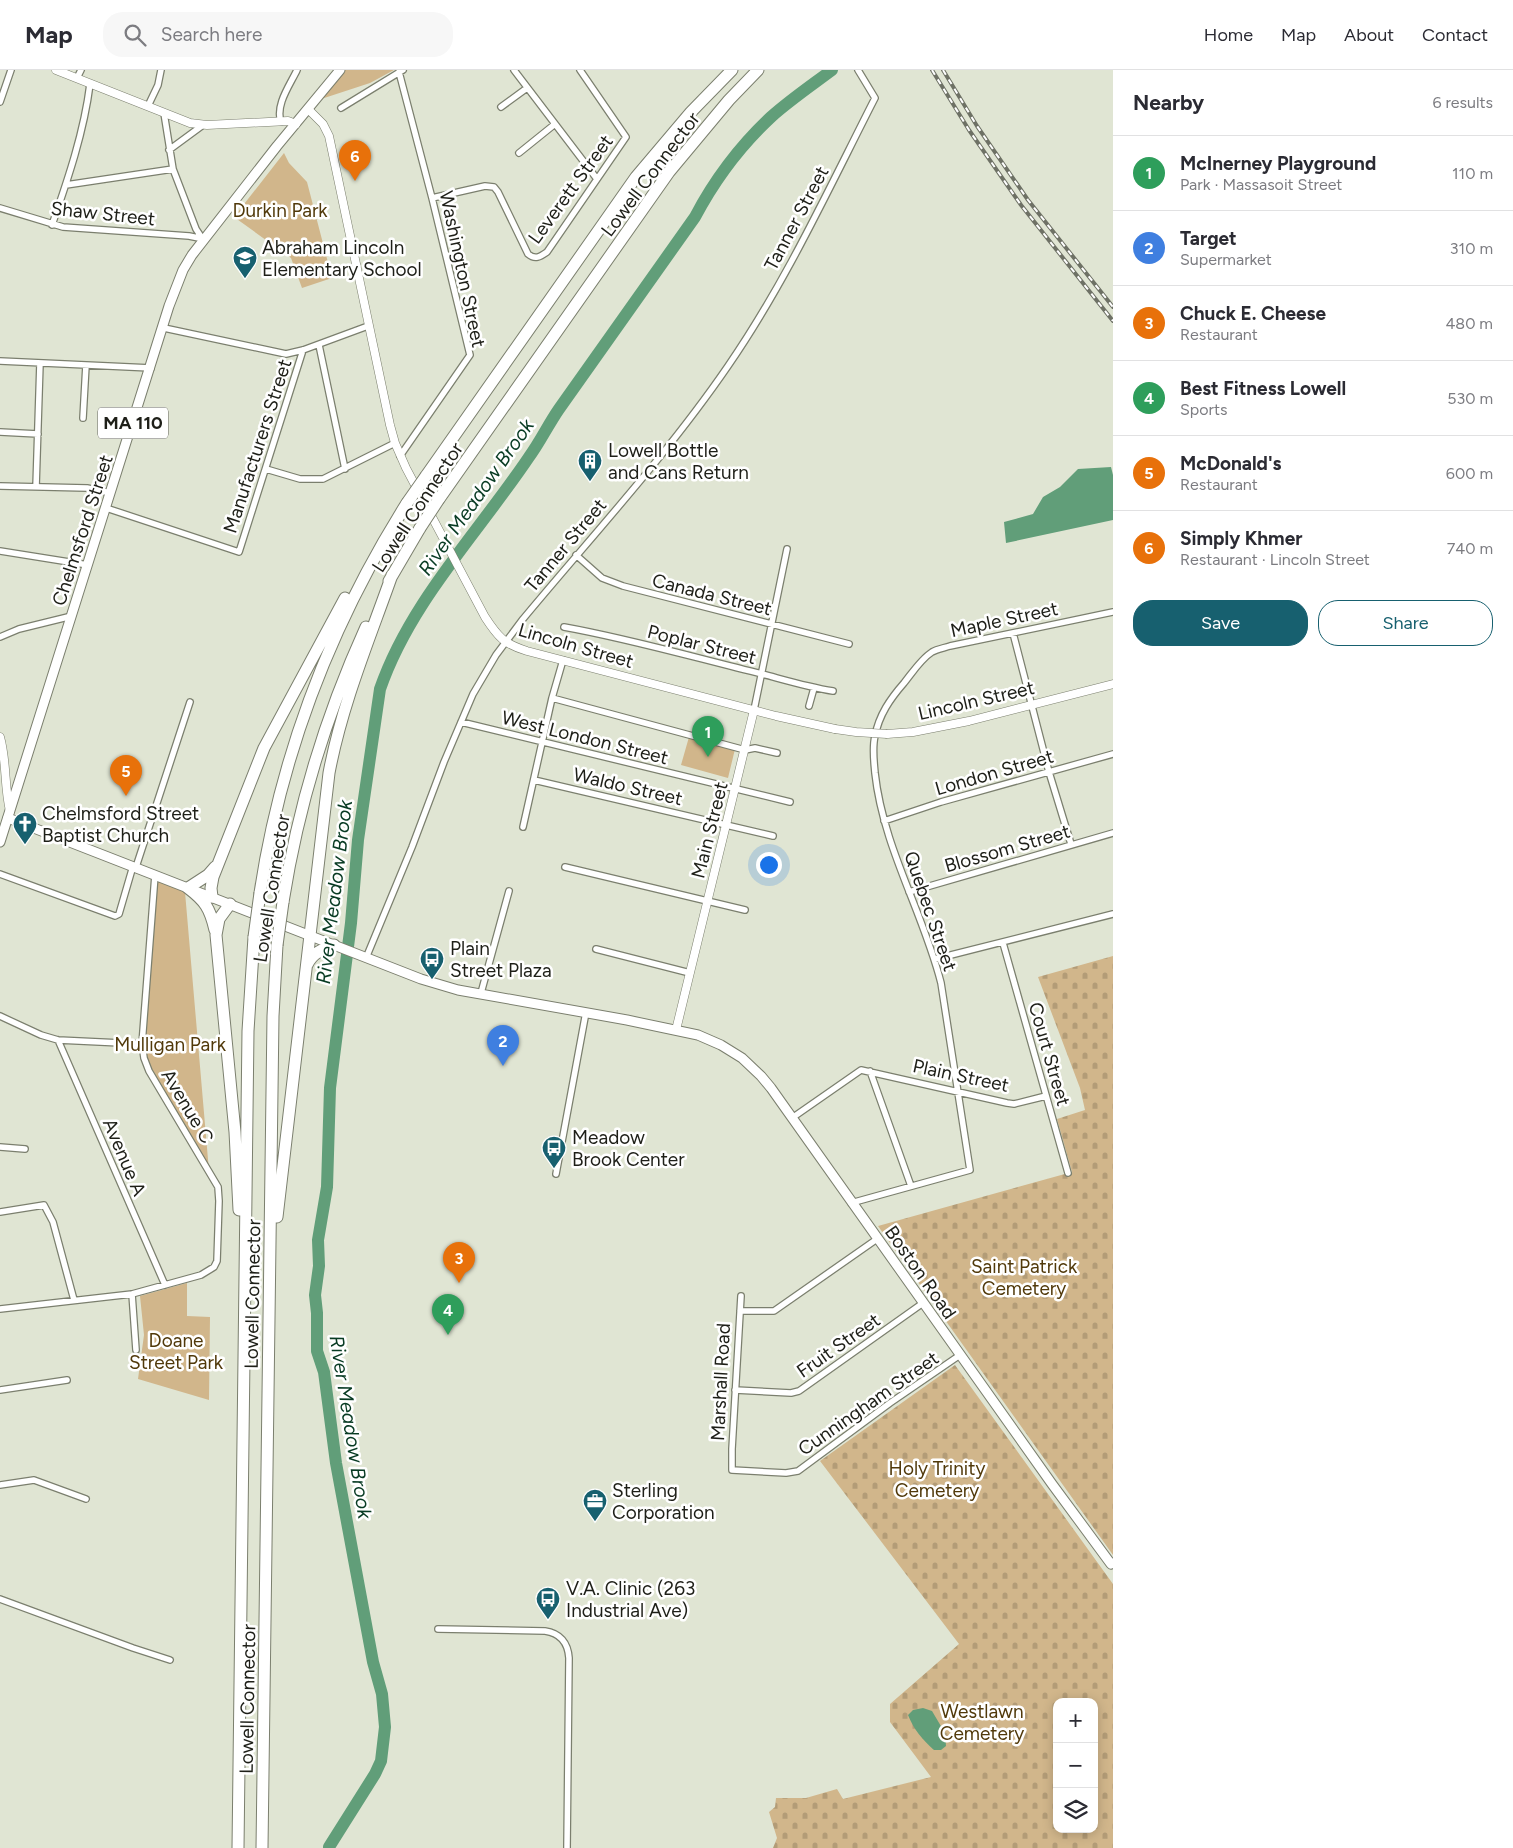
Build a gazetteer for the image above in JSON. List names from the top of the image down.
{
  "streets": {
    "highway": ["Lowell Connector"],
    "main road": ["MA 110", "Chelmsford Street", "Boston Road"],
    "street": [
      "Leverett Street",
      "Shaw Street",
      "Tanner Street",
      "Washington Street",
      "Manufacturers Street",
      "Canada Street",
      "Maple Street",
      "Poplar Street",
      "Lincoln Street",
      "West London Street",
      "London Street",
      "Waldo Street",
      "Main Street",
      "Blossom Street",
      "Quebec Street",
      "Court Street",
      "Plain Street",
      "Avenue C",
      "Avenue A",
      "Fruit Street",
      "Marshall Road",
      "Cunningham Street"
    ]
  },
  "crossings": [
    ["Leverett Street", "Washington Street"],
    ["Shaw Street", "Chelmsford Street"],
    ["Tanner Street", "Canada Street"],
    ["Tanner Street", "Lincoln Street"],
    ["Tanner Street", "West London Street"],
    ["Washington Street", "Lincoln Street"],
    ["Manufacturers Street", "Chelmsford Street"],
    ["Chelmsford Street", "Lincoln Street"],
    ["Canada Street", "Main Street"],
    ["Maple Street", "Quebec Street"],
    ["Poplar Street", "Main Street"],
    ["Lincoln Street", "Main Street"],
    ["West London Street", "Main Street"],
    ["London Street", "Quebec Street"],
    ["Waldo Street", "Main Street"],
    ["Main Street", "Boston Road"],
    ["Blossom Street", "Quebec Street"],
    ["Quebec Street", "Plain Street"],
    ["Court Street", "Plain Street"],
    ["Avenue C", "Avenue A"],
    ["Boston Road", "Fruit Street"],
    ["Boston Road", "Cunningham Street"],
    ["Fruit Street", "Marshall Road"],
    ["Marshall Road", "Cunningham Street"]
  ],
  "water": ["River Meadow Brook"],
  "parks": [
    "Durkin Park",
    "Mulligan Park",
    "Saint Patrick Cemetery",
    "Doane Street Park",
    "Holy Trinity Cemetery",
    "Westlawn Cemetery"
  ],
  "places": {
    "school or university": ["Abraham Lincoln Elementary School"],
    "building": ["Lowell Bottle and Cans Return"],
    "church": ["Chelmsford Street Baptist Church"],
    "bus stop": ["Plain Street Plaza", "Meadow Brook Center", "V.A. Clinic (263 Industrial Ave)"],
    "office": ["Sterling Corporation"]
  },
  "page": {
    "header": "Map",
    "search": "Search here",
    "nav": [
      "Home",
      "Map",
      "About",
      "Contact"
    ],
    "heading": ["Nearby", "6 results"],
    "list": [
      {
        "mark": "1",
        "name": "McInerney Playground",
        "note": "Park · Massasoit Street",
        "value": "110 m"
      },
      {
        "mark": "2",
        "name": "Target",
        "note": "Supermarket",
        "value": "310 m"
      },
      {
        "mark": "3",
        "name": "Chuck E. Cheese",
        "note": "Restaurant",
        "value": "480 m"
      },
      {
        "mark": "4",
        "name": "Best Fitness Lowell",
        "note": "Sports",
        "value": "530 m"
      },
      {
        "mark": "5",
        "name": "McDonald's",
        "note": "Restaurant",
        "value": "600 m"
      },
      {
        "mark": "6",
        "name": "Simply Khmer",
        "note": "Restaurant · Lincoln Street",
        "value": "740 m"
      }
    ],
    "pins": [
      "6",
      "1",
      "5",
      "2",
      "3",
      "4"
    ],
    "buttons": ["Save", "Share"],
    "map_buttons": ["+", "−"]
  }
}
